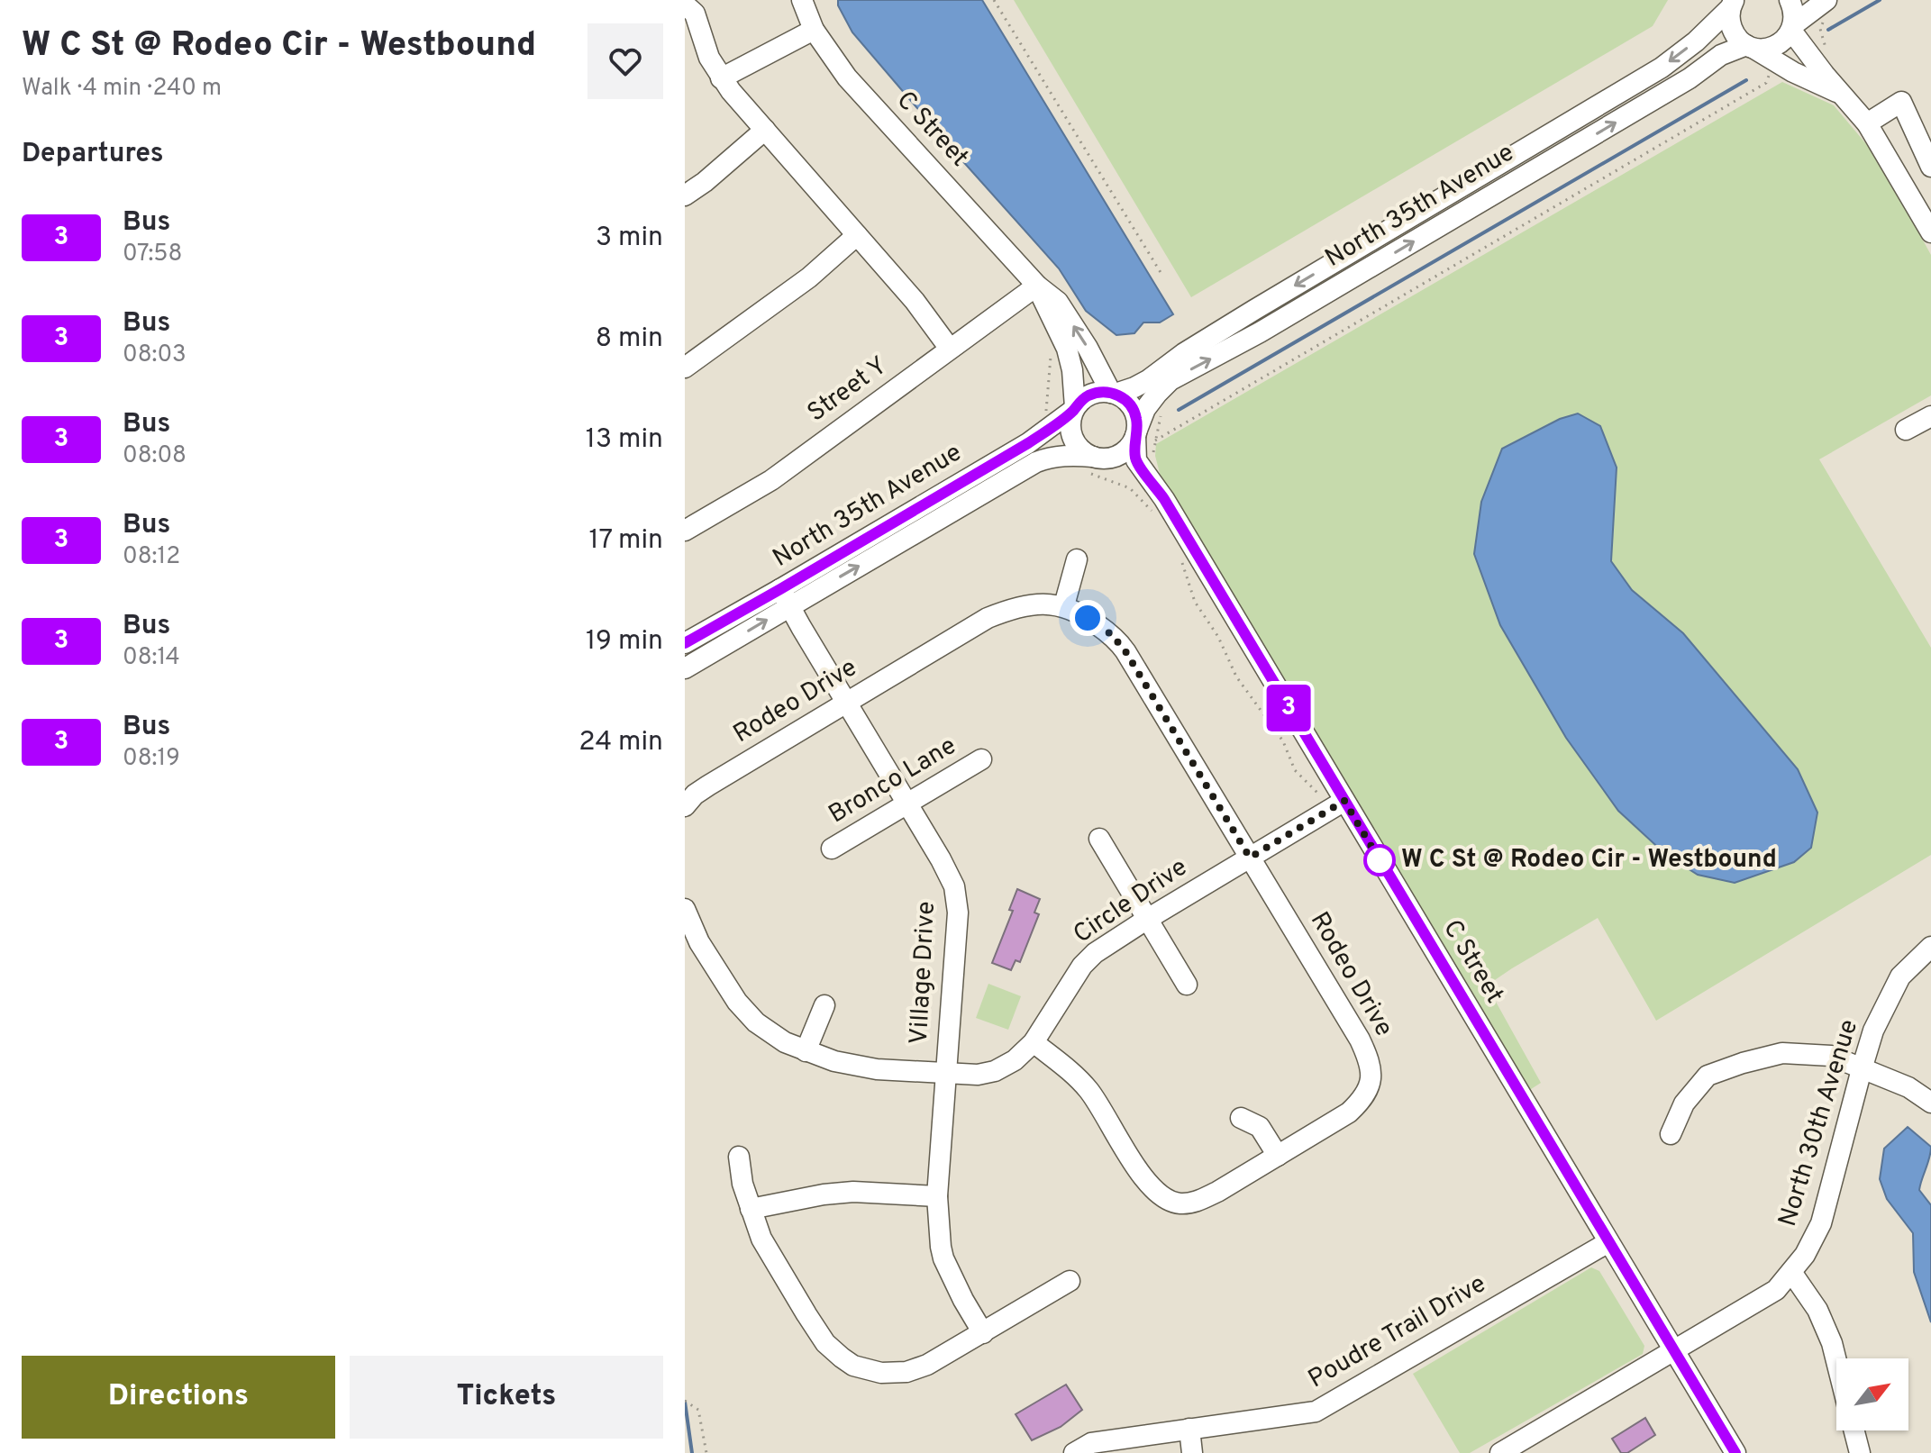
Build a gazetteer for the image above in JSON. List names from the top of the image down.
{
  "streets": {
    "street": [
      "C Street",
      "North 35th Avenue",
      "Street Y",
      "Rodeo Drive",
      "Bronco Lane",
      "Circle Drive",
      "Village Drive",
      "North 30th Avenue",
      "Poudre Trail Drive"
    ]
  },
  "crossings": [
    ["C Street", "North 35th Avenue"],
    ["C Street", "Street Y"],
    ["C Street", "Circle Drive"],
    ["C Street", "North 30th Avenue"],
    ["C Street", "Poudre Trail Drive"],
    ["North 35th Avenue", "Village Drive"],
    ["Rodeo Drive", "Circle Drive"],
    ["Rodeo Drive", "Village Drive"],
    ["Bronco Lane", "Village Drive"]
  ],
  "places": ["W C St @ Rodeo Cir - Westbound"],
  "lines": ["bus line 3"],
  "north": "top right",
  "page": {
    "heading": [
      ["W C St @ Rodeo Cir - Westbound", "Walk · 4 min · 240 m"],
      "Departures"
    ],
    "on_map": "3",
    "list": [
      {
        "mark": "3",
        "name": "Bus",
        "note": "07:58",
        "value": "3 min"
      },
      {
        "mark": "3",
        "name": "Bus",
        "note": "08:03",
        "value": "8 min"
      },
      {
        "mark": "3",
        "name": "Bus",
        "note": "08:08",
        "value": "13 min"
      },
      {
        "mark": "3",
        "name": "Bus",
        "note": "08:12",
        "value": "17 min"
      },
      {
        "mark": "3",
        "name": "Bus",
        "note": "08:14",
        "value": "19 min"
      },
      {
        "mark": "3",
        "name": "Bus",
        "note": "08:19",
        "value": "24 min"
      }
    ],
    "buttons": ["Directions", "Tickets"]
  }
}
